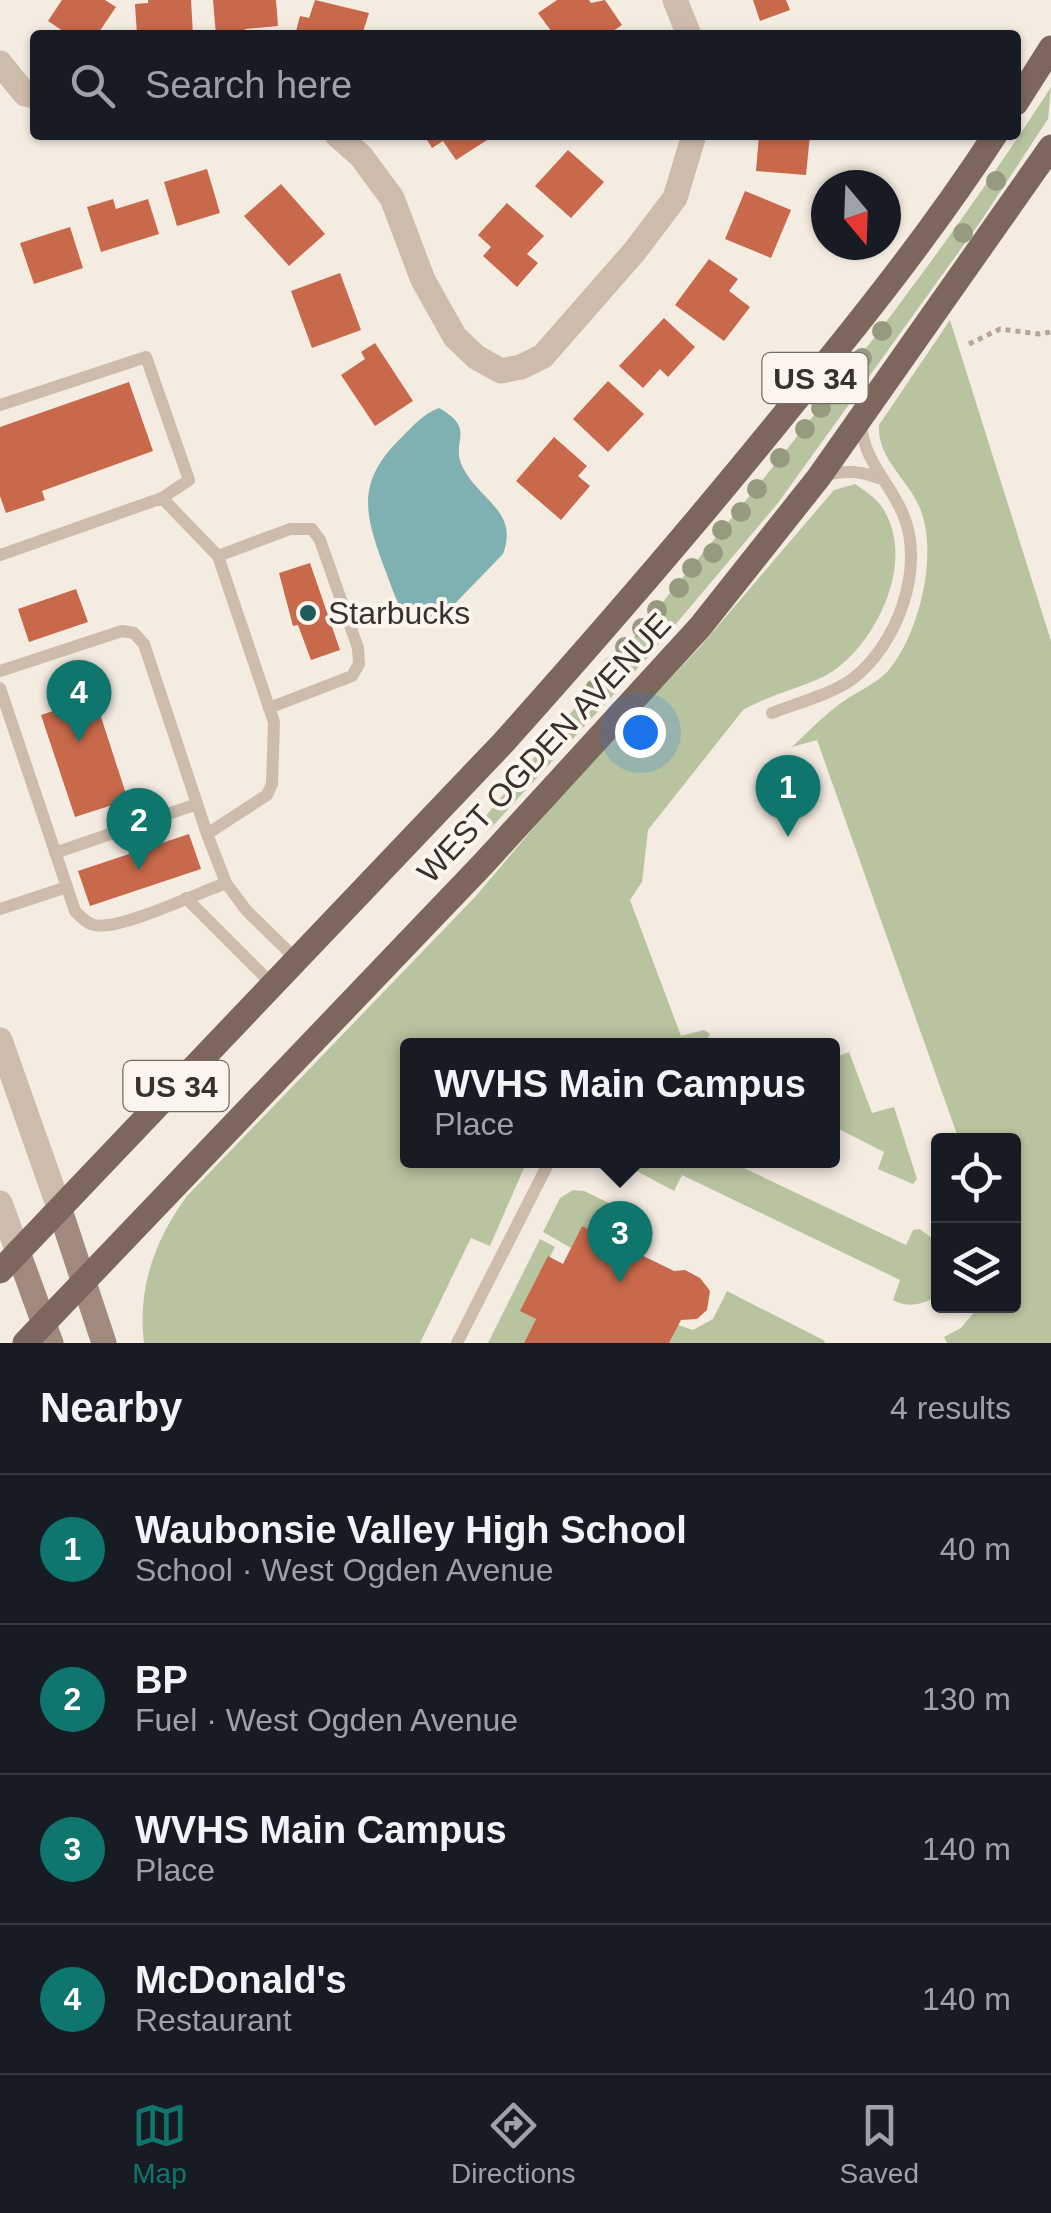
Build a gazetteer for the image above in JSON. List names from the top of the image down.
{
  "streets": {
    "main road": ["US 34", "WEST OGDEN AVENUE"]
  },
  "places": ["Starbucks"],
  "north": "bottom",
  "page": {
    "search": "Search here",
    "pins": [
      "4",
      "1",
      "2",
      "3"
    ],
    "popup": ["WVHS Main Campus", "Place"],
    "heading": ["Nearby", "4 results"],
    "list": [
      {
        "mark": "1",
        "name": "Waubonsie Valley High School",
        "note": "School · West Ogden Avenue",
        "value": "40 m"
      },
      {
        "mark": "2",
        "name": "BP",
        "note": "Fuel · West Ogden Avenue",
        "value": "130 m"
      },
      {
        "mark": "3",
        "name": "WVHS Main Campus",
        "note": "Place",
        "value": "140 m"
      },
      {
        "mark": "4",
        "name": "McDonald's",
        "note": "Restaurant",
        "value": "140 m"
      }
    ],
    "nav": ["Map", "Directions", "Saved"]
  }
}
